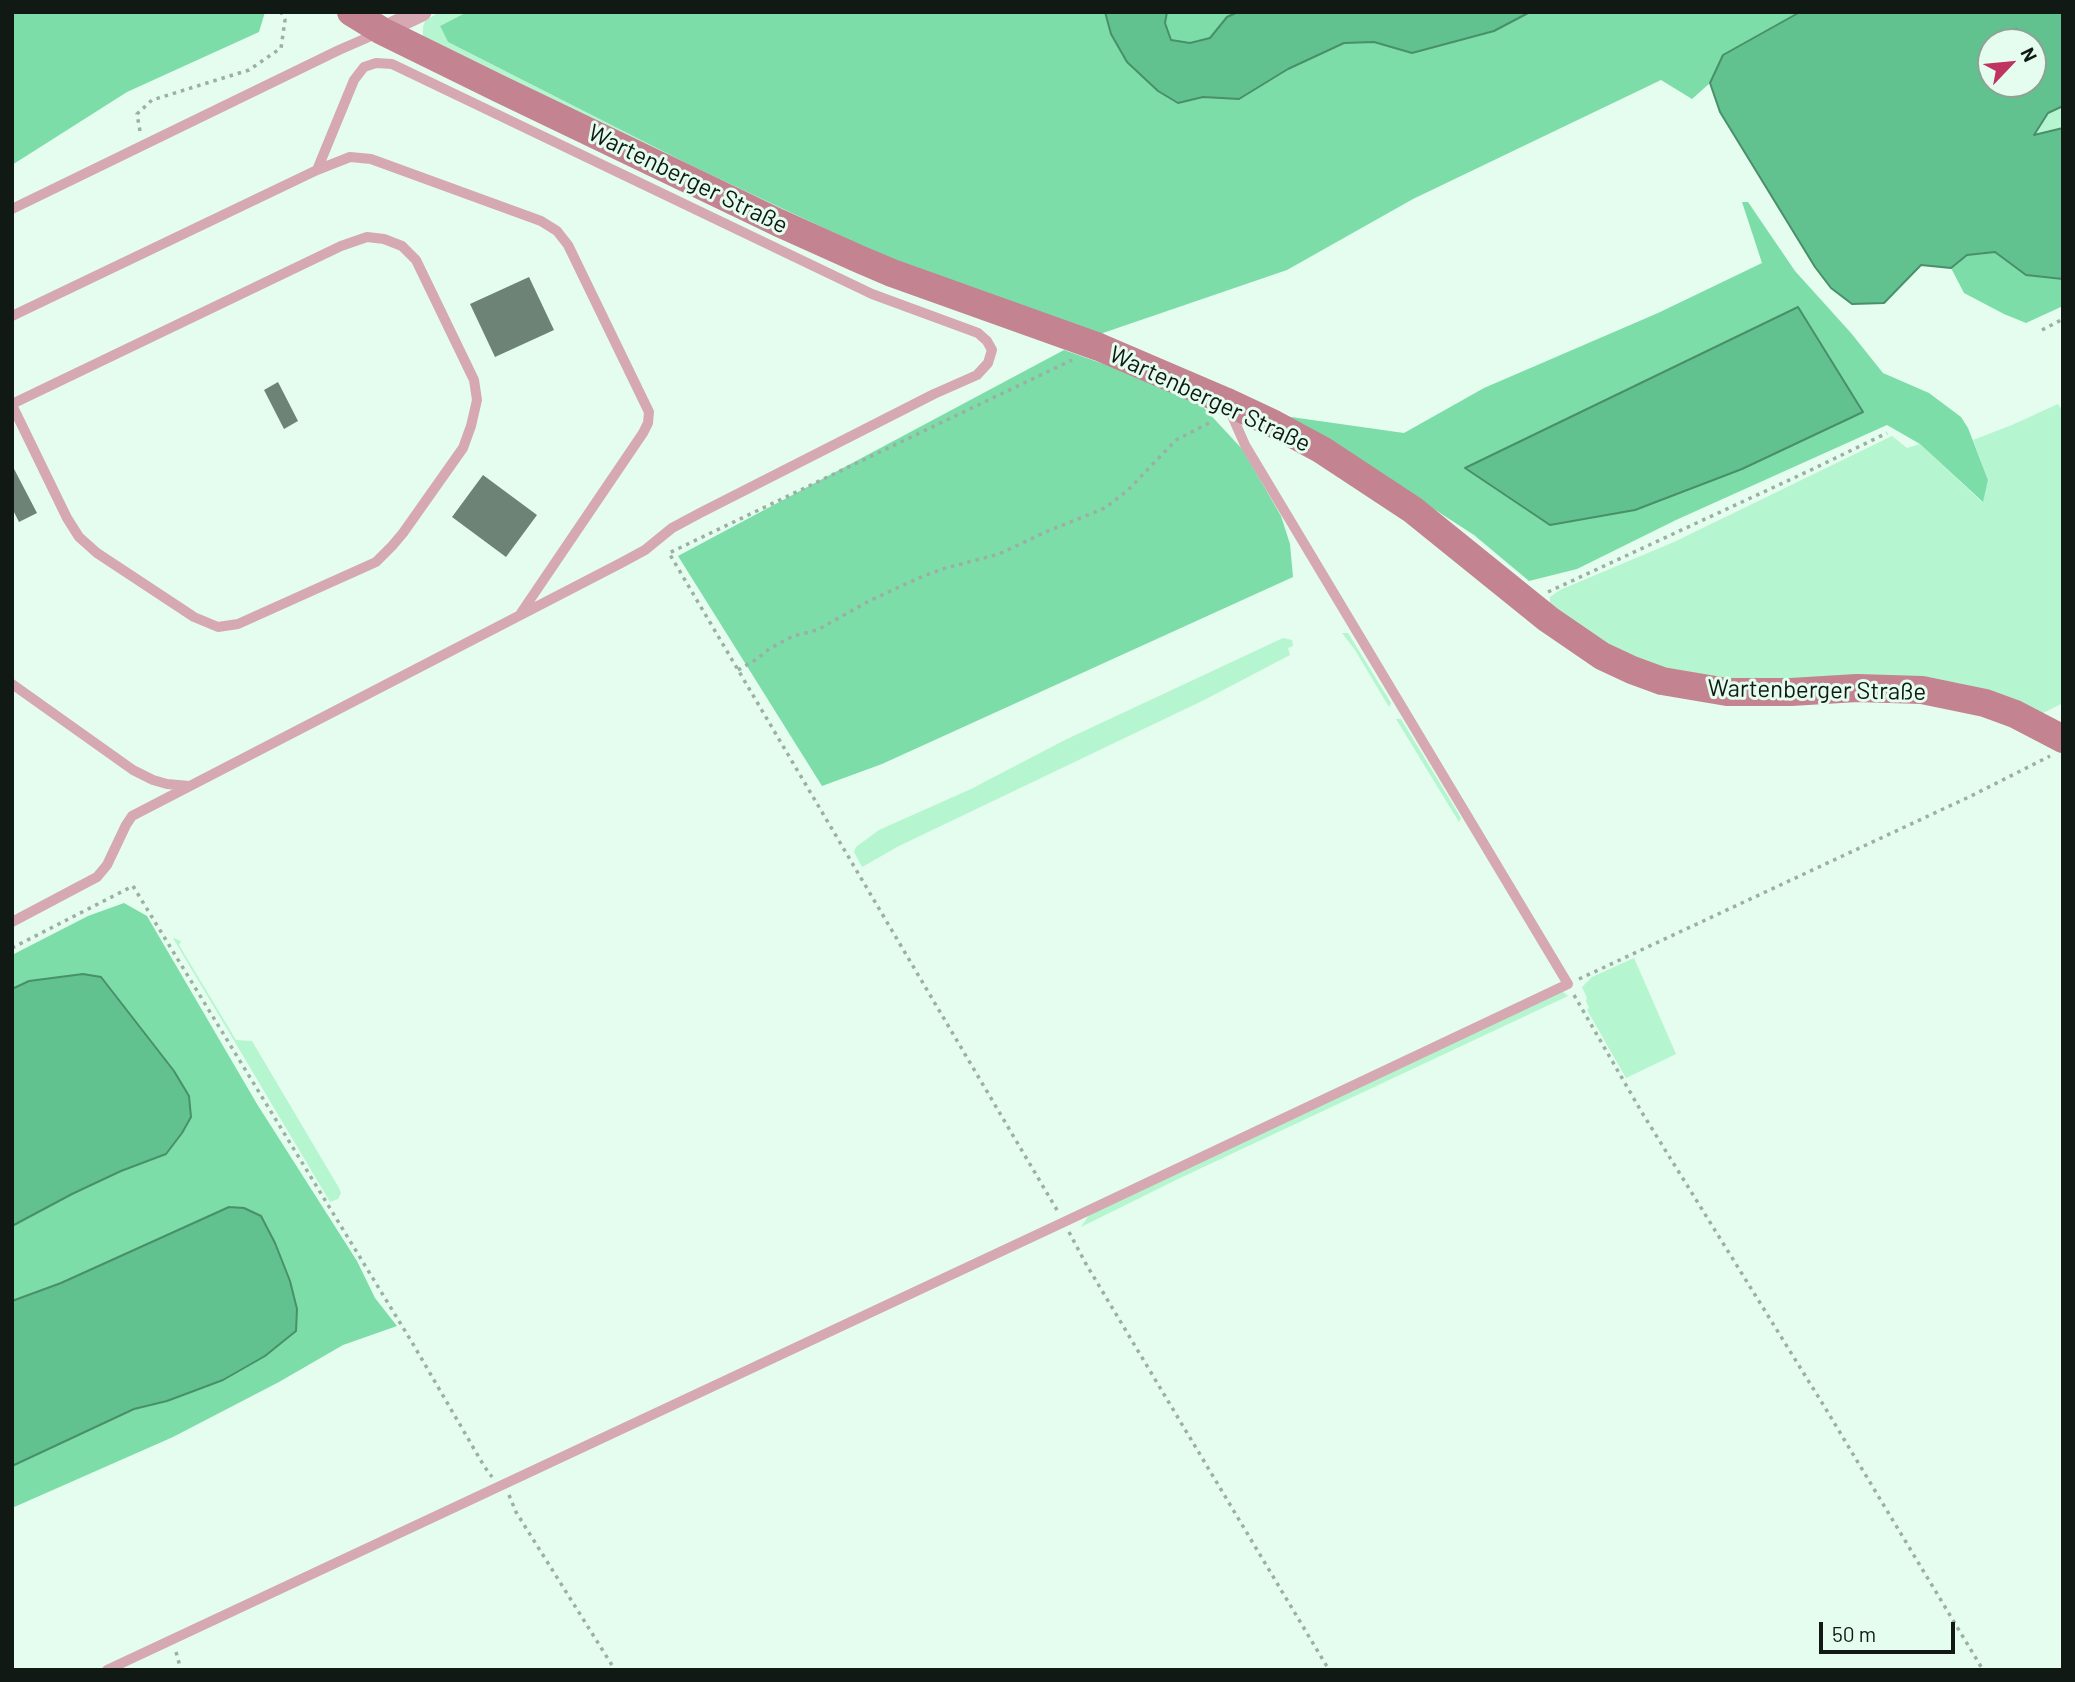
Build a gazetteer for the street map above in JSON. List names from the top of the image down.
{
  "streets": {
    "main road": ["Wartenberger Straße"]
  },
  "scale_bar": "50 m",
  "north": "top right"
}
